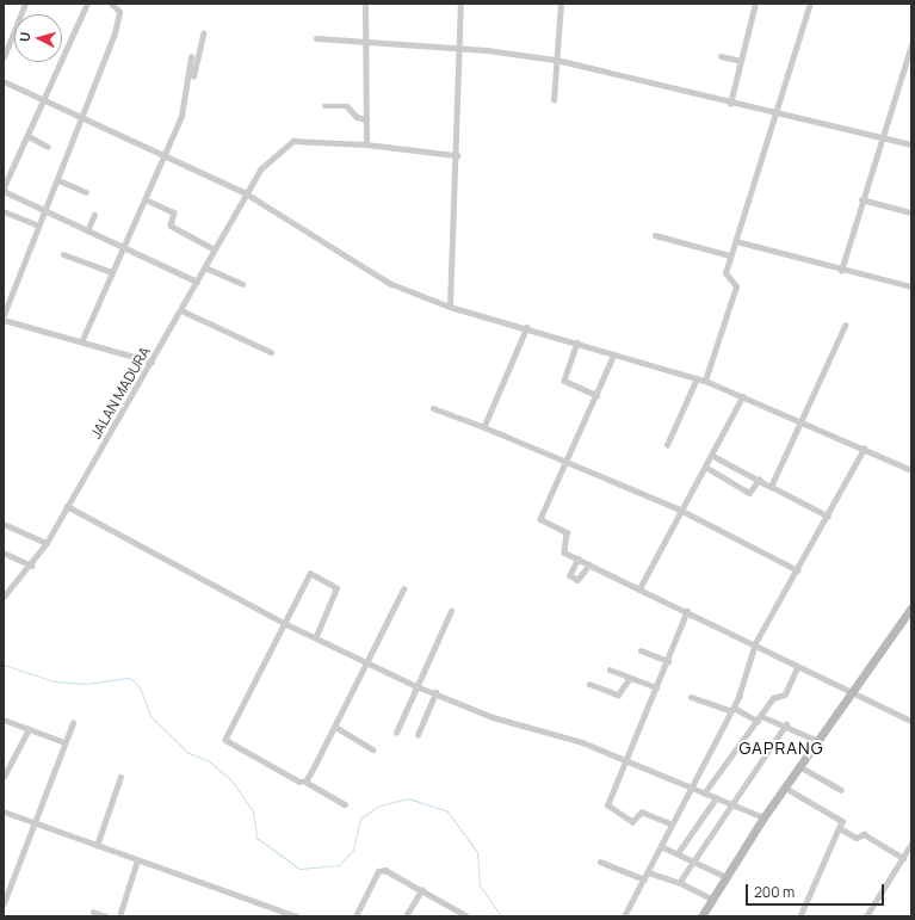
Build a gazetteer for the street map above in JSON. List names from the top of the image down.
{
  "streets": {
    "street": ["JALAN MADURA"]
  },
  "districts": ["GAPRANG"],
  "scale_bar": "200 m",
  "north": "left"
}
